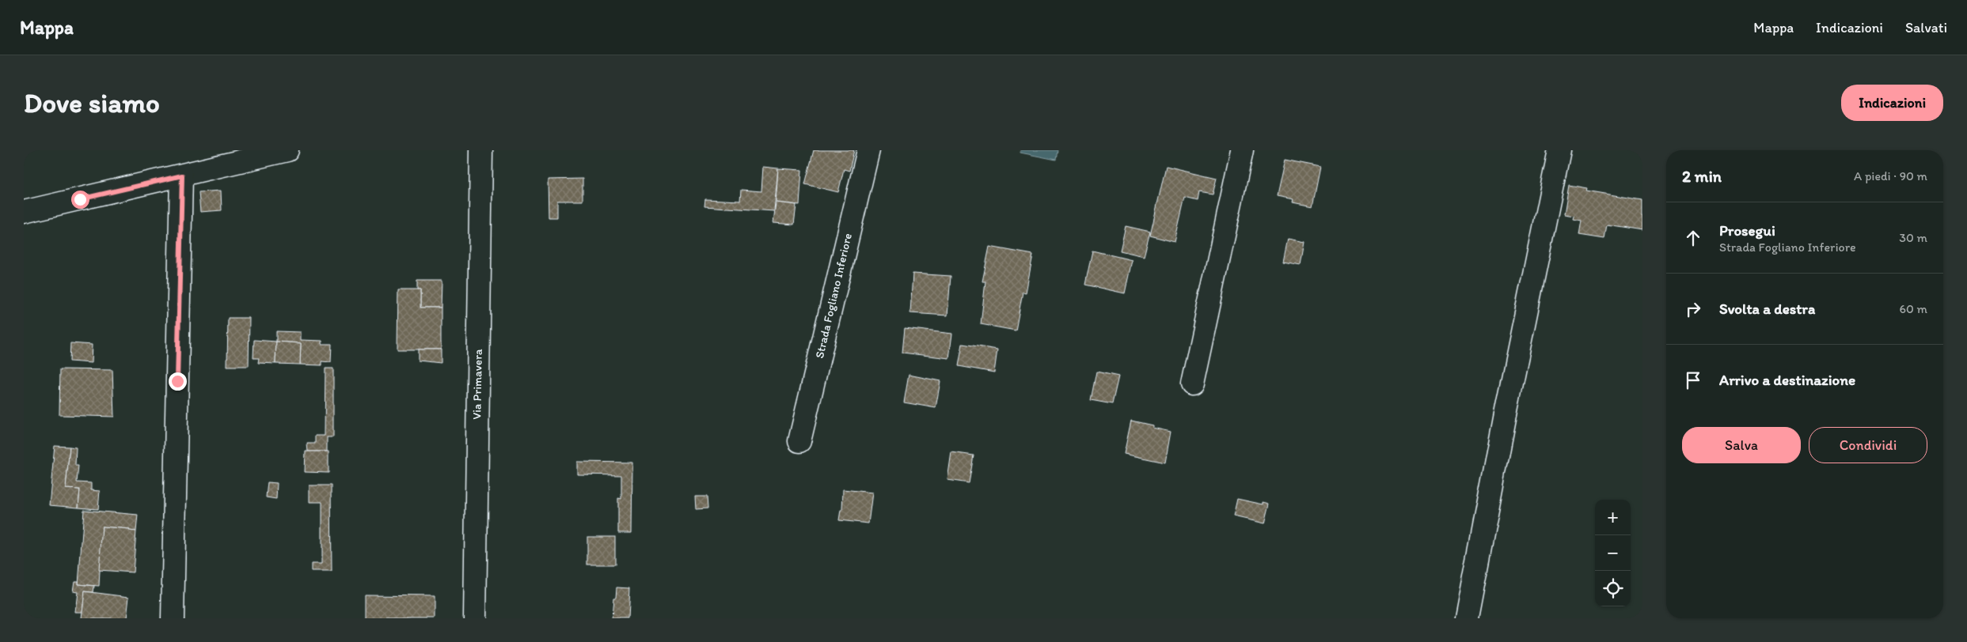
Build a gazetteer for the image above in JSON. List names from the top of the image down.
{
  "streets": {
    "street": ["Strada Fogliano Inferiore", "Via Primavera"]
  },
  "page": {
    "header": "Mappa",
    "nav": ["Mappa", "Indicazioni", "Salvati"],
    "buttons": [
      "Indicazioni",
      ["Salva", "Condividi"]
    ],
    "title": "Dove siamo",
    "heading": ["2 min", "A piedi · 90 m"],
    "list": [
      ["Prosegui", "Strada Fogliano Inferiore", "30 m"],
      ["Svolta a destra", "60 m"],
      "Arrivo a destinazione"
    ],
    "map_buttons": ["+", "−"]
  }
}
